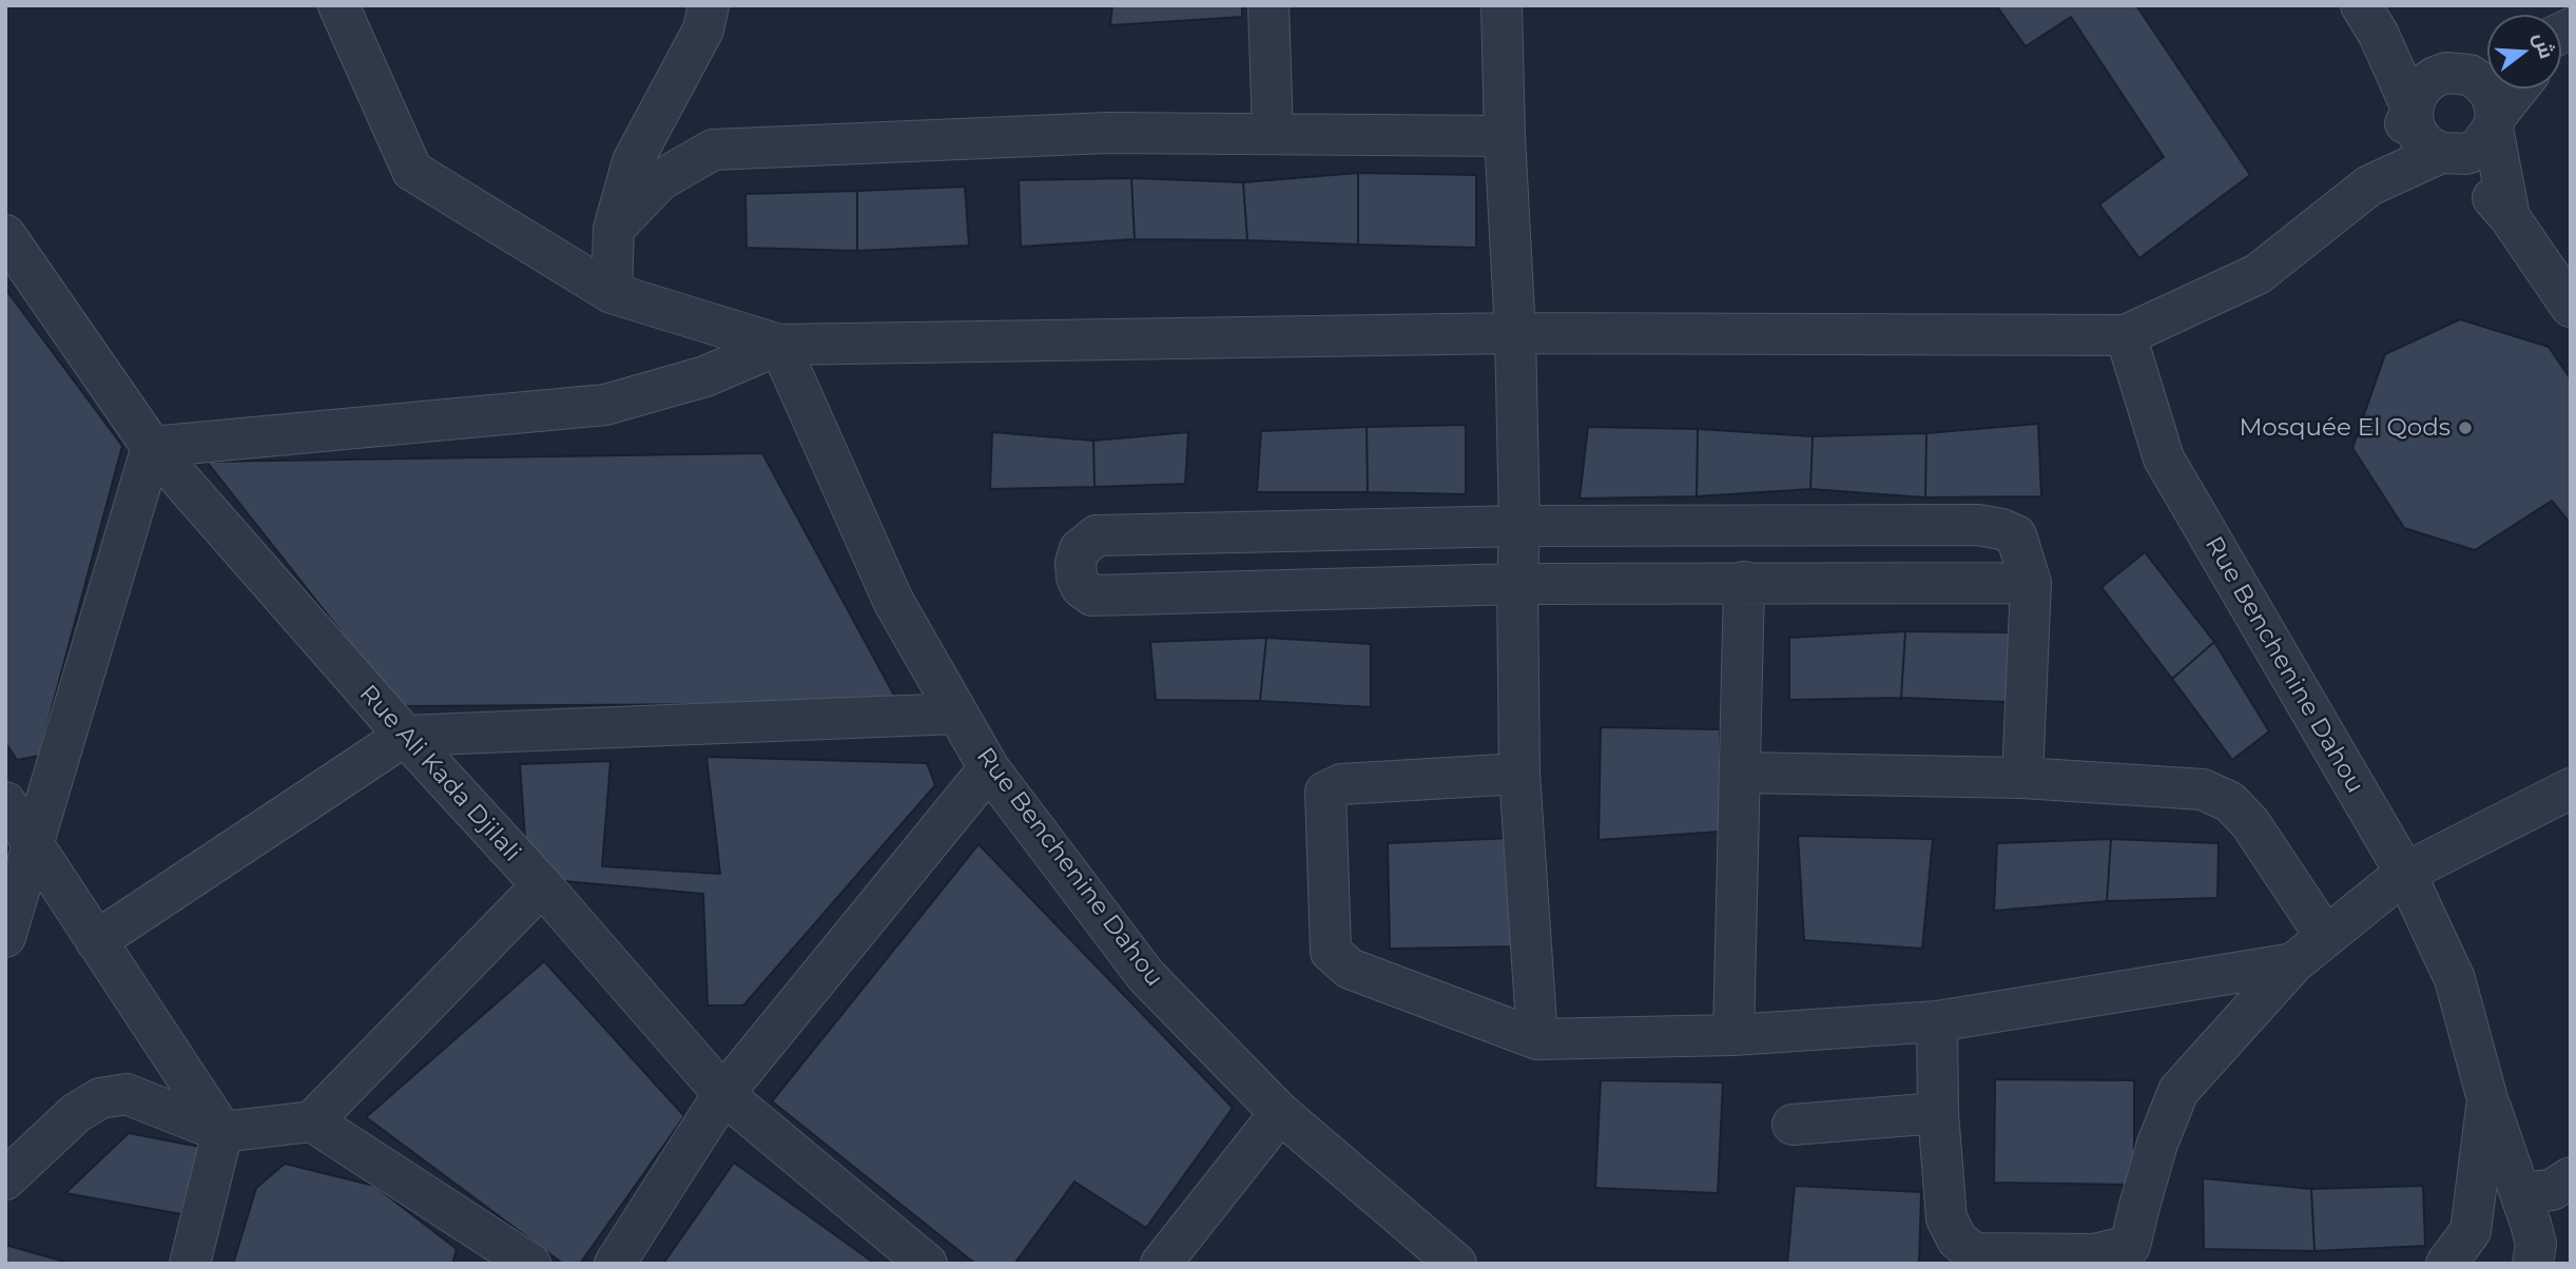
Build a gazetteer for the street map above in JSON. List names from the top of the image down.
{
  "streets": {
    "street": ["Rue Benchenine Dahou", "Rue Ali Kada Djilali"]
  },
  "places": ["Mosquée El Qods"],
  "north": "right"
}
